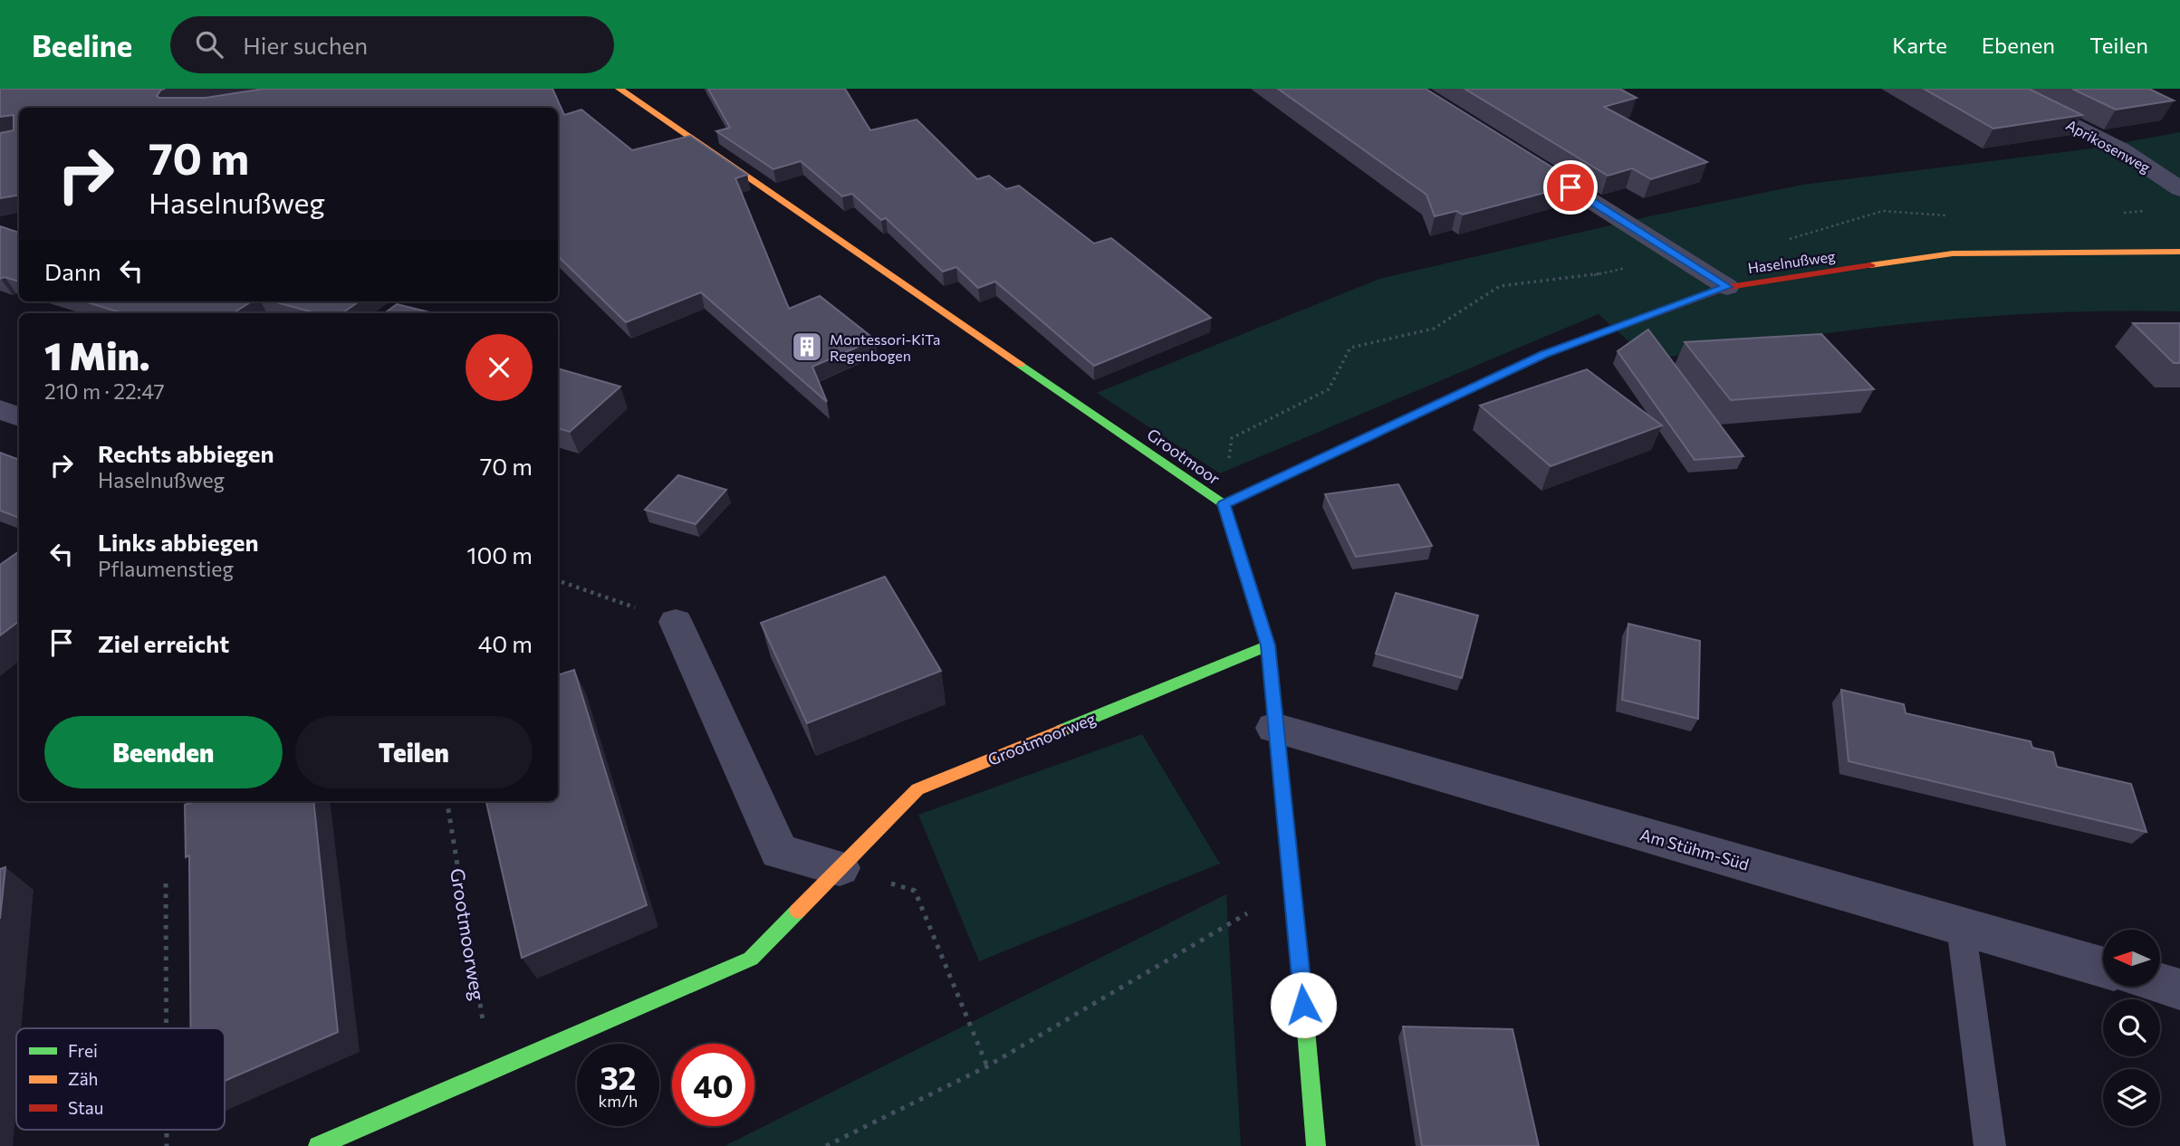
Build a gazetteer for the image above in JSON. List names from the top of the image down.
{
  "streets": {
    "street": [
      "Aprikosenweg",
      "Haselnußweg",
      "Grootmoor",
      "Grootmoorweg",
      "Am Stühm-Süd"
    ]
  },
  "crossings": [
    ["Haselnußweg", "Grootmoor"],
    ["Grootmoor", "Grootmoorweg"],
    ["Grootmoor", "Am Stühm-Süd"]
  ],
  "places": {
    "building": ["Montessori-KiTa Regenbogen"]
  },
  "legend": ["Frei", "Zäh", "Stau"],
  "north": "left",
  "page": {
    "header": "Beeline",
    "search": "Hier suchen",
    "nav": ["Karte", "Ebenen", "Teilen"],
    "turn": ["70 m", "Haselnußweg"],
    "then": "Dann",
    "heading": ["1 Min.", "210 m · 22:47"],
    "list": [
      {
        "name": "Rechts abbiegen",
        "note": "Haselnußweg",
        "value": "70 m"
      },
      {
        "name": "Links abbiegen",
        "note": "Pflaumenstieg",
        "value": "100 m"
      },
      {
        "name": "Ziel erreicht",
        "value": "40 m"
      }
    ],
    "buttons": ["Beenden", "Teilen"],
    "speed": "32 km/h",
    "limit": "40"
  }
}
